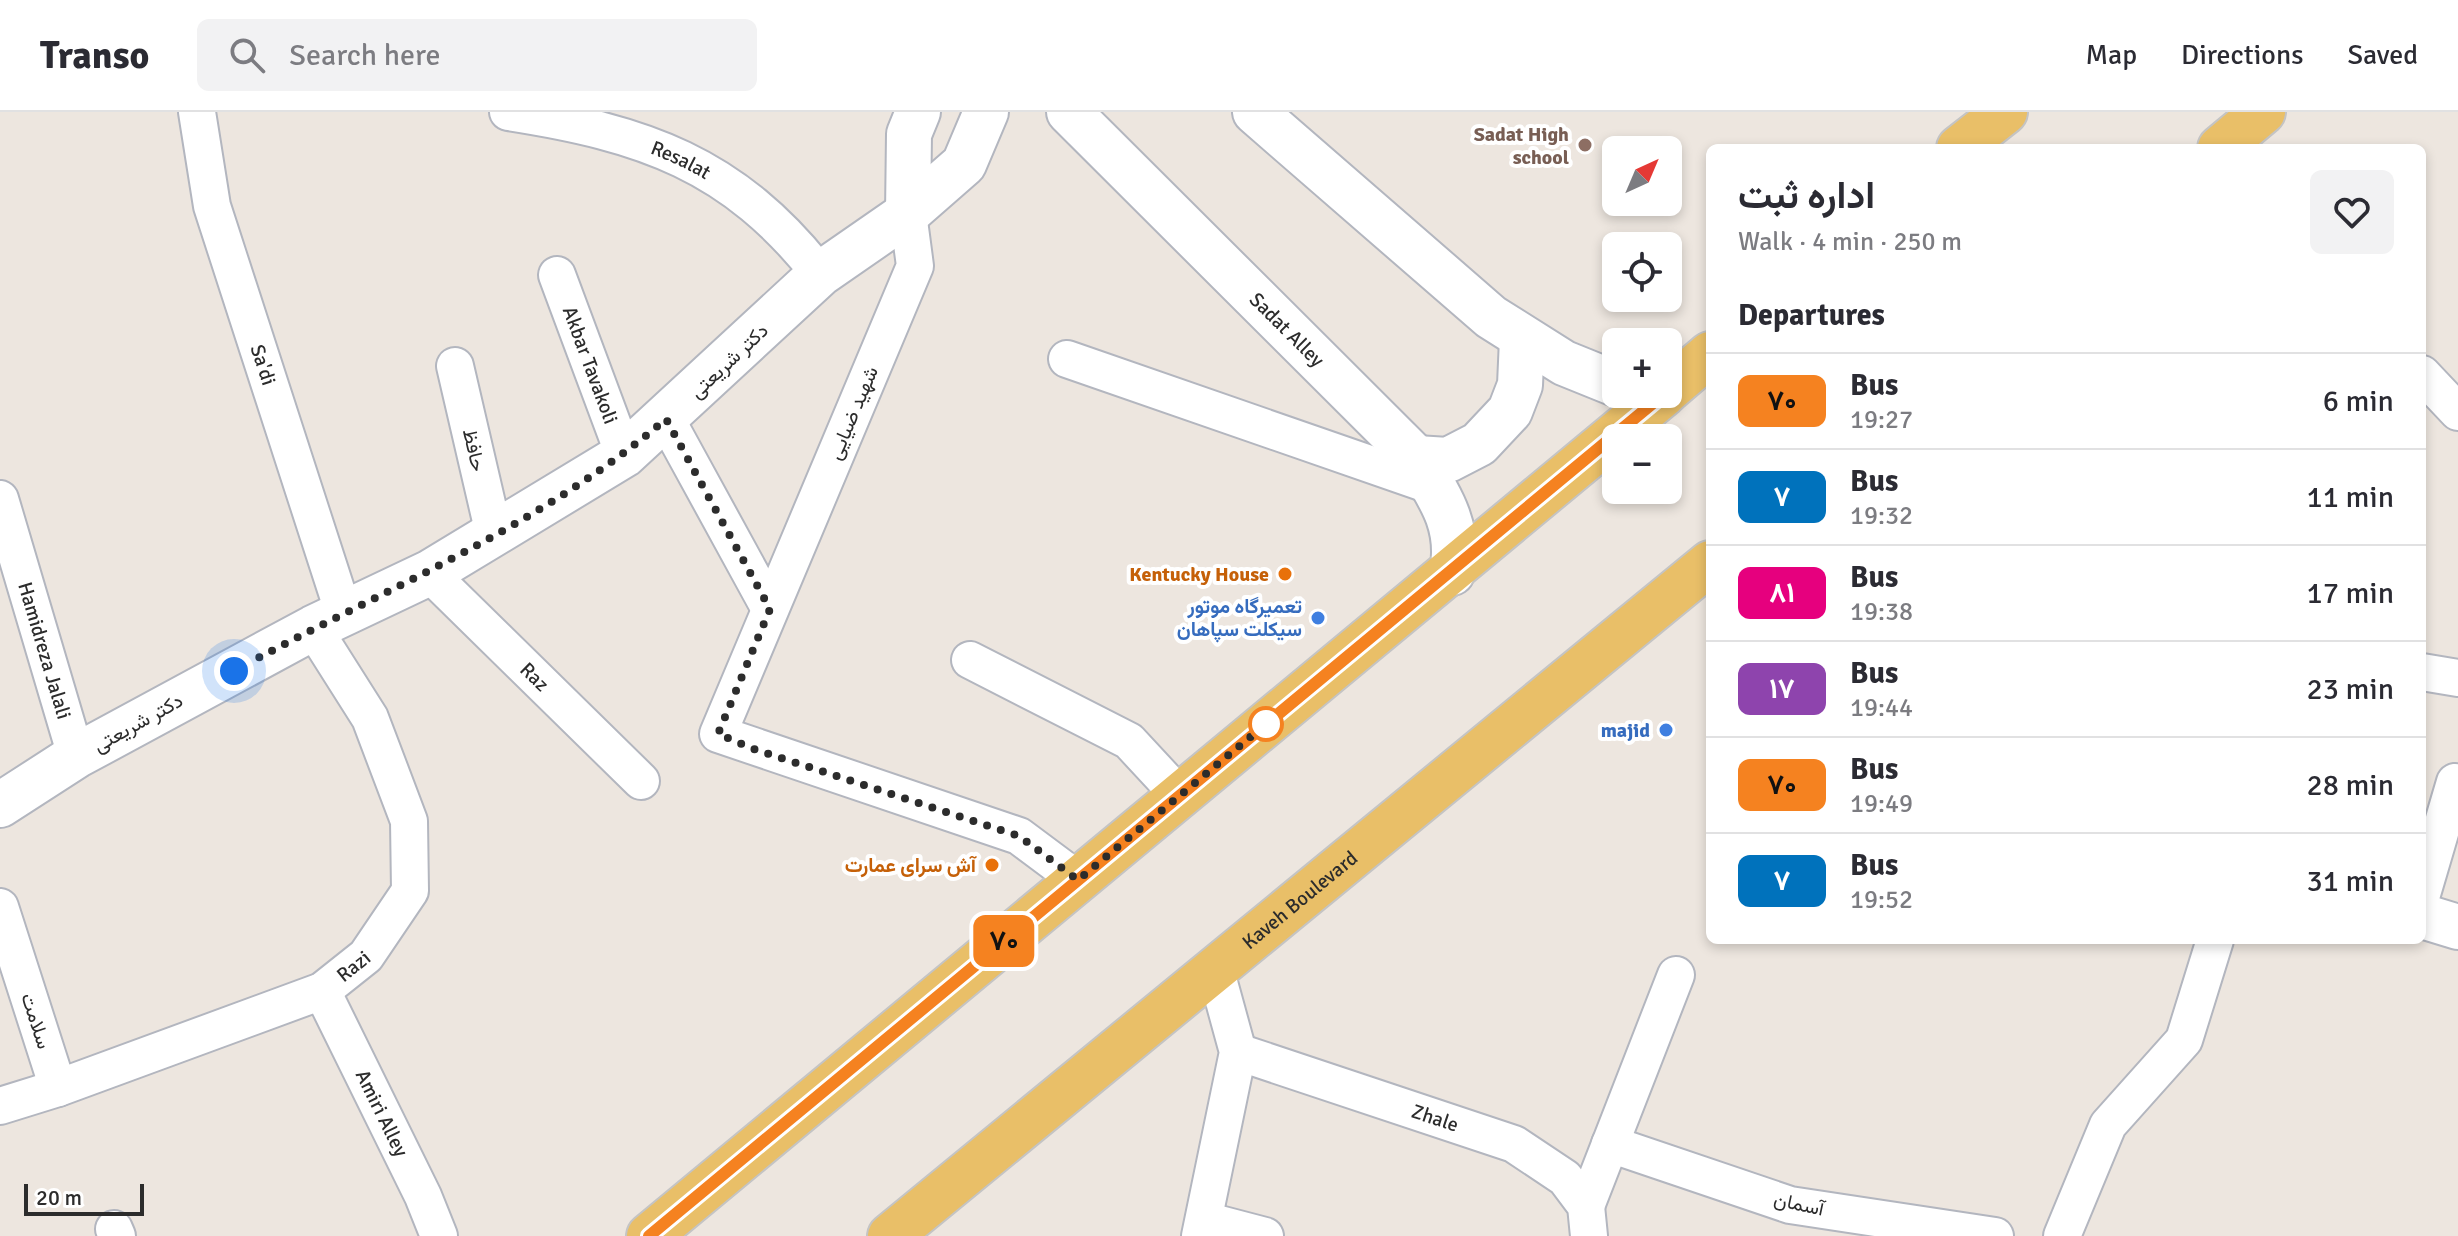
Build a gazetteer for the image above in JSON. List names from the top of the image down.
{
  "streets": {
    "main road": ["Kaveh Boulevard"],
    "street": [
      "Resalat",
      "Sadat Alley",
      "دکتر شریعتی",
      "Sa'di",
      "Akbar Tavakoli",
      "شهید ضیایی",
      "حافظ",
      "Hamidreza Jalali",
      "Raz",
      "Razi",
      "سلامت",
      "Amiri Alley",
      "Zhale",
      "آسمان"
    ]
  },
  "crossings": [
    ["Resalat", "دکتر شریعتی"],
    ["دکتر شریعتی", "Sa'di"],
    ["دکتر شریعتی", "Akbar Tavakoli"],
    ["دکتر شریعتی", "شهید ضیایی"],
    ["دکتر شریعتی", "حافظ"],
    ["دکتر شریعتی", "Hamidreza Jalali"],
    ["دکتر شریعتی", "Raz"],
    ["دکتر شریعتی", "Razi"],
    ["Sa'di", "Razi"],
    ["Razi", "سلامت"],
    ["Razi", "Amiri Alley"]
  ],
  "places": [
    "Sadat High school",
    "Kentucky House",
    "تعمیرگاه موتور سیکلت سپاهان",
    "majid",
    "آش سرای عمارت"
  ],
  "lines": ["bus line ۷۰"],
  "scale_bar": "20 m",
  "north": "top right",
  "page": {
    "header": "Transo",
    "search": "Search here",
    "nav": ["Map", "Directions", "Saved"],
    "on_map": "۷۰",
    "map_buttons": ["+", "−"],
    "heading": [
      ["اداره ثبت", "Walk · 4 min · 250 m"],
      "Departures"
    ],
    "list": [
      {
        "mark": "۷۰",
        "name": "Bus",
        "note": "19:27",
        "value": "6 min"
      },
      {
        "mark": "۷",
        "name": "Bus",
        "note": "19:32",
        "value": "11 min"
      },
      {
        "mark": "۸۱",
        "name": "Bus",
        "note": "19:38",
        "value": "17 min"
      },
      {
        "mark": "۱۷",
        "name": "Bus",
        "note": "19:44",
        "value": "23 min"
      },
      {
        "mark": "۷۰",
        "name": "Bus",
        "note": "19:49",
        "value": "28 min"
      },
      {
        "mark": "۷",
        "name": "Bus",
        "note": "19:52",
        "value": "31 min"
      }
    ],
    "scale": "20 m"
  }
}
